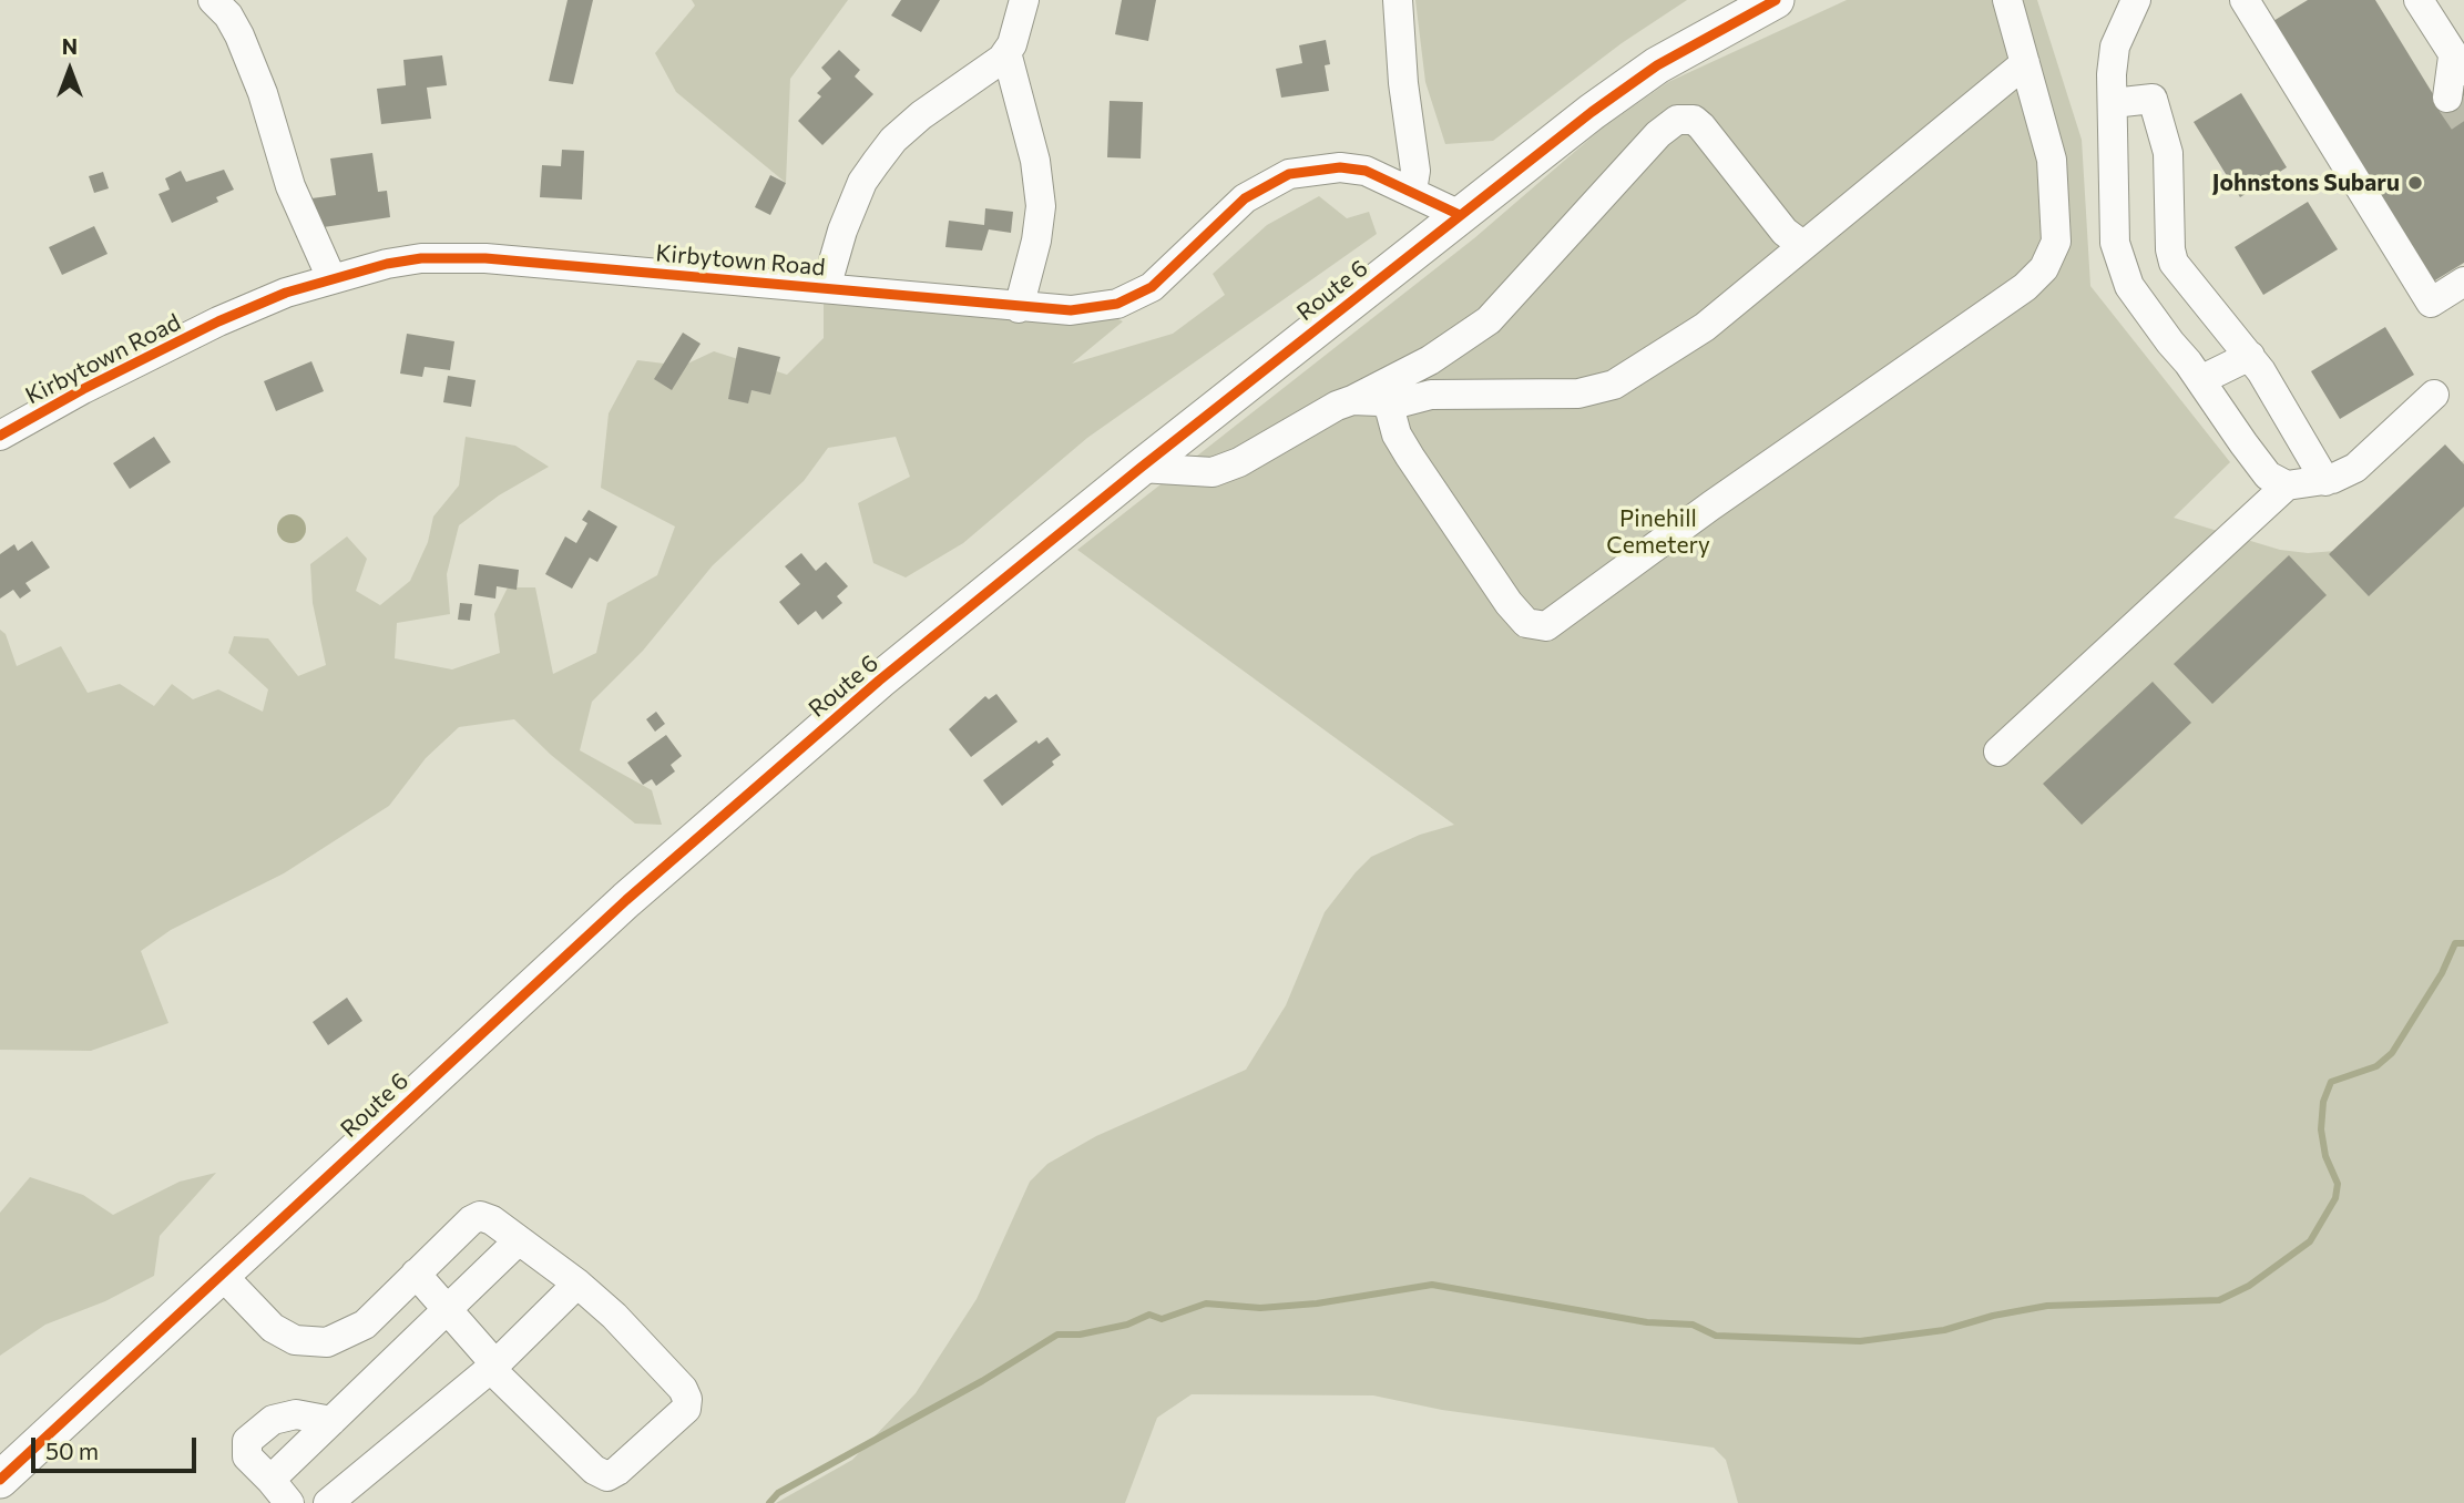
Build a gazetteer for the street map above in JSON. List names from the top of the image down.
{
  "streets": {
    "main road": ["Route 6"],
    "street": ["Kirbytown Road"]
  },
  "crossings": [
    ["Kirbytown Road", "Route 6"]
  ],
  "parks": ["Pinehill Cemetery"],
  "places": ["Johnstons Subaru"],
  "scale_bar": "50 m",
  "north": "top"
}
